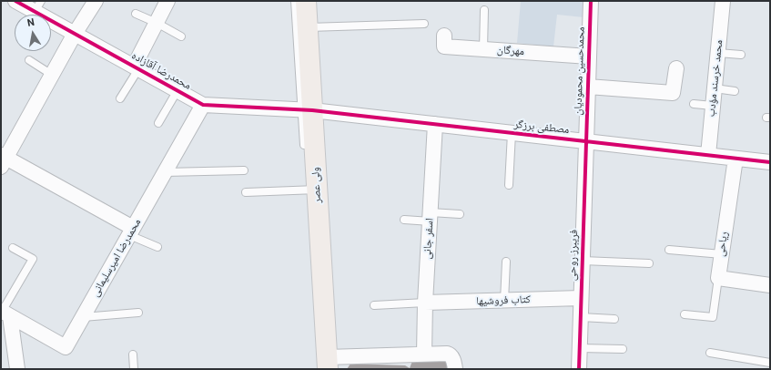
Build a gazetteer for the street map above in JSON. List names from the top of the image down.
{
  "streets": {
    "main road": ["ولی عصر"],
    "street": [
      "مهرگان",
      "محمدرضا آقازاده",
      "محمدحسین محمودیان",
      "محمد خرسند مؤدب",
      "مصطفی برزگر",
      "اسفر جانی",
      "ریاحی",
      "فریبرز روحی",
      "محمدرضا امیرسلیمانی",
      "کتاب فروشیها"
    ]
  },
  "crossings": [
    ["مهرگان", "محمدحسین محمودیان"],
    ["محمدرضا آقازاده", "مصطفی برزگر"],
    ["محمدرضا آقازاده", "ولی عصر"],
    ["محمدرضا آقازاده", "محمدرضا امیرسلیمانی"],
    ["محمدحسین محمودیان", "مصطفی برزگر"],
    ["محمدحسین محمودیان", "فریبرز روحی"],
    ["محمد خرسند مؤدب", "مصطفی برزگر"],
    ["مصطفی برزگر", "ولی عصر"],
    ["مصطفی برزگر", "اسفر جانی"],
    ["مصطفی برزگر", "ریاحی"],
    ["مصطفی برزگر", "فریبرز روحی"],
    ["اسفر جانی", "کتاب فروشیها"],
    ["فریبرز روحی", "کتاب فروشیها"]
  ],
  "north": "top"
}
